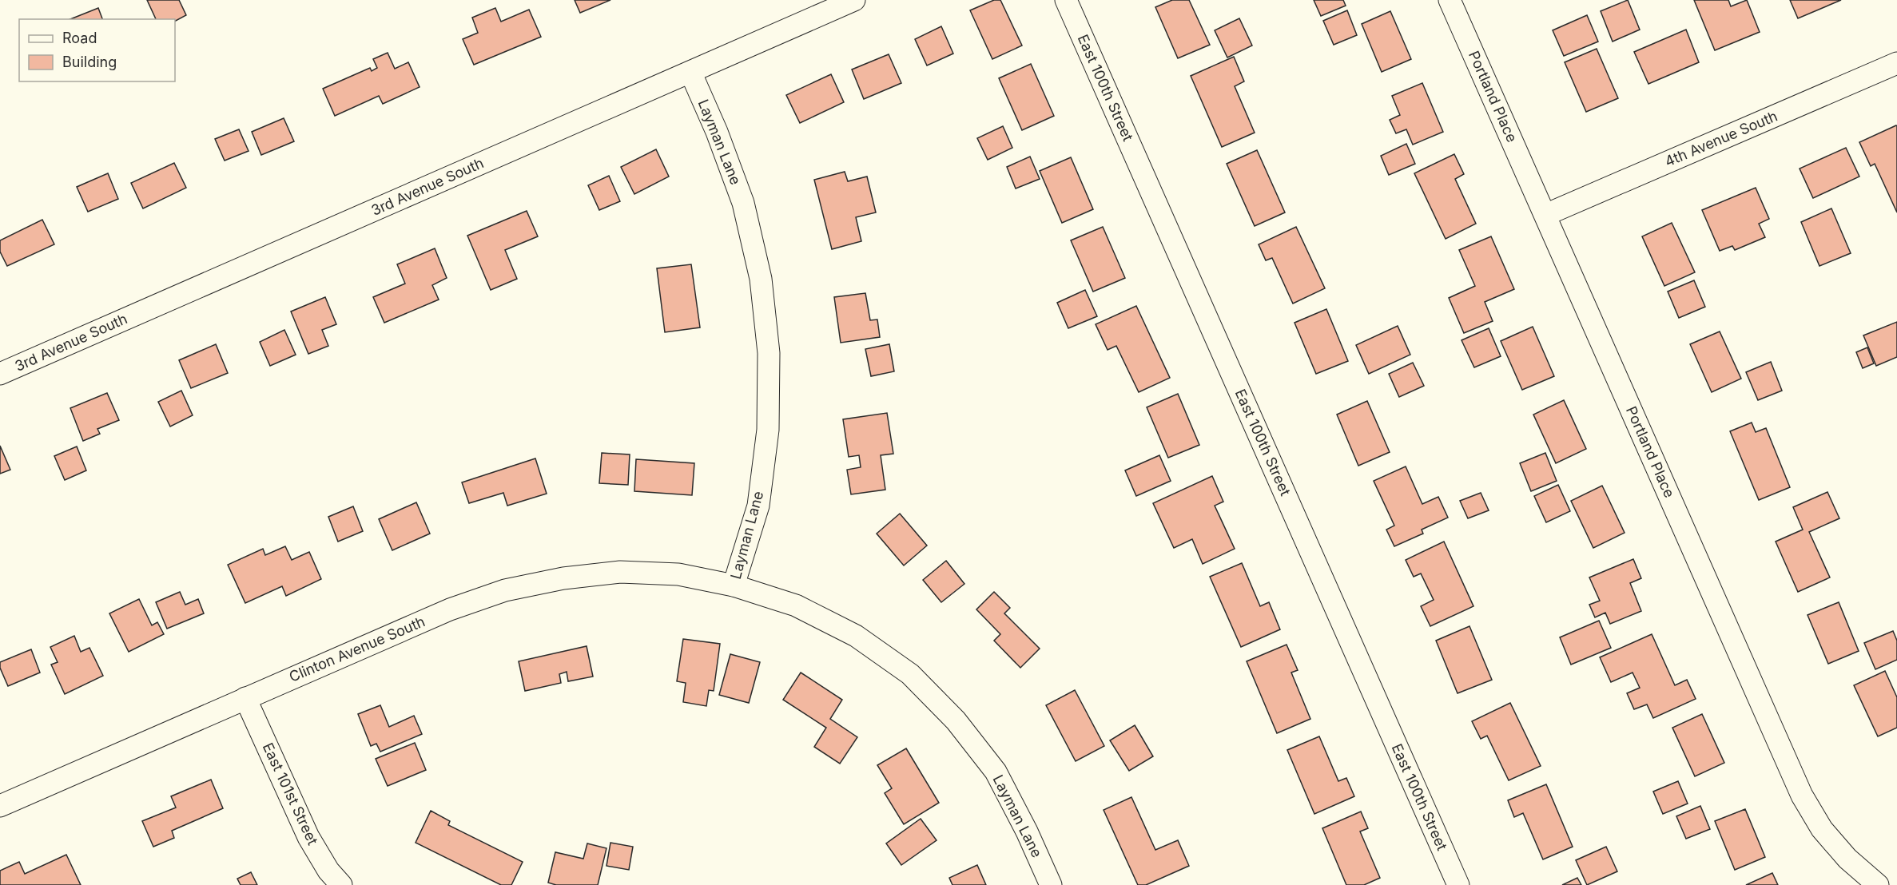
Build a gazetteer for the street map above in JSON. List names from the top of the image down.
{
  "streets": {
    "street": [
      "East 100th Street",
      "Portland Place",
      "4th Avenue South",
      "Layman Lane",
      "3rd Avenue South",
      "Clinton Avenue South",
      "East 101st Street"
    ]
  },
  "crossings": [
    ["Portland Place", "4th Avenue South"],
    ["Layman Lane", "3rd Avenue South"],
    ["Layman Lane", "Clinton Avenue South"],
    ["Clinton Avenue South", "East 101st Street"]
  ],
  "legend": ["Road", "Building"]
}
